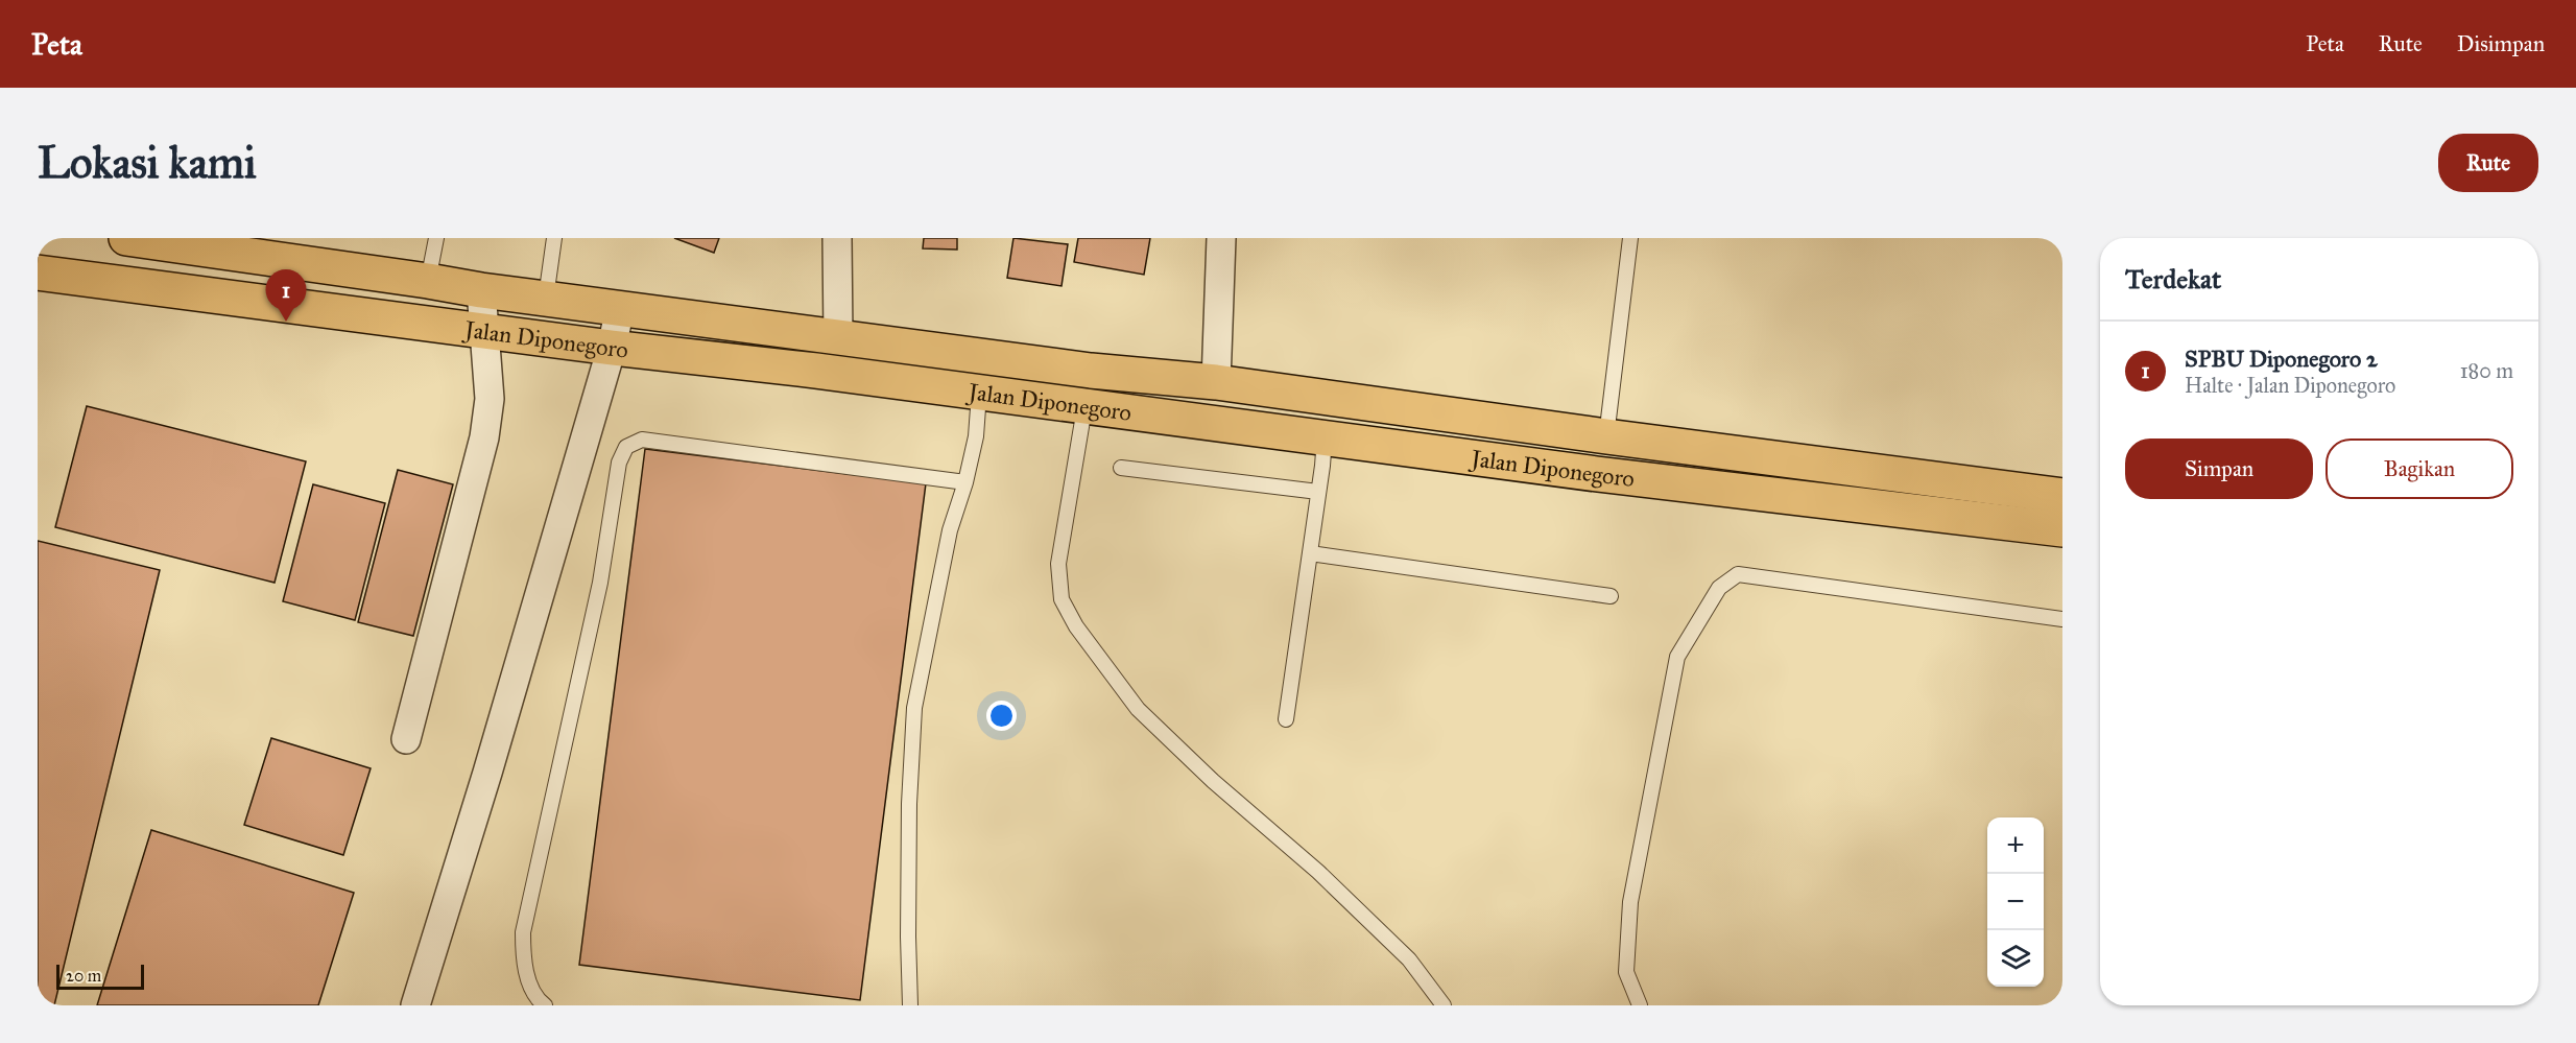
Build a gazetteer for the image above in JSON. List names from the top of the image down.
{
  "streets": {
    "highway": ["Jalan Diponegoro"]
  },
  "scale_bar": "20 m",
  "page": {
    "header": "Peta",
    "nav": ["Peta", "Rute", "Disimpan"],
    "buttons": [
      "Rute",
      ["Simpan", "Bagikan"]
    ],
    "title": "Lokasi kami",
    "heading": "Terdekat",
    "pins": "1",
    "list": [
      {
        "mark": "1",
        "name": "SPBU Diponegoro 2",
        "note": "Halte · Jalan Diponegoro",
        "value": "180 m"
      }
    ],
    "map_buttons": ["+", "−"],
    "scale": "20 m"
  }
}
